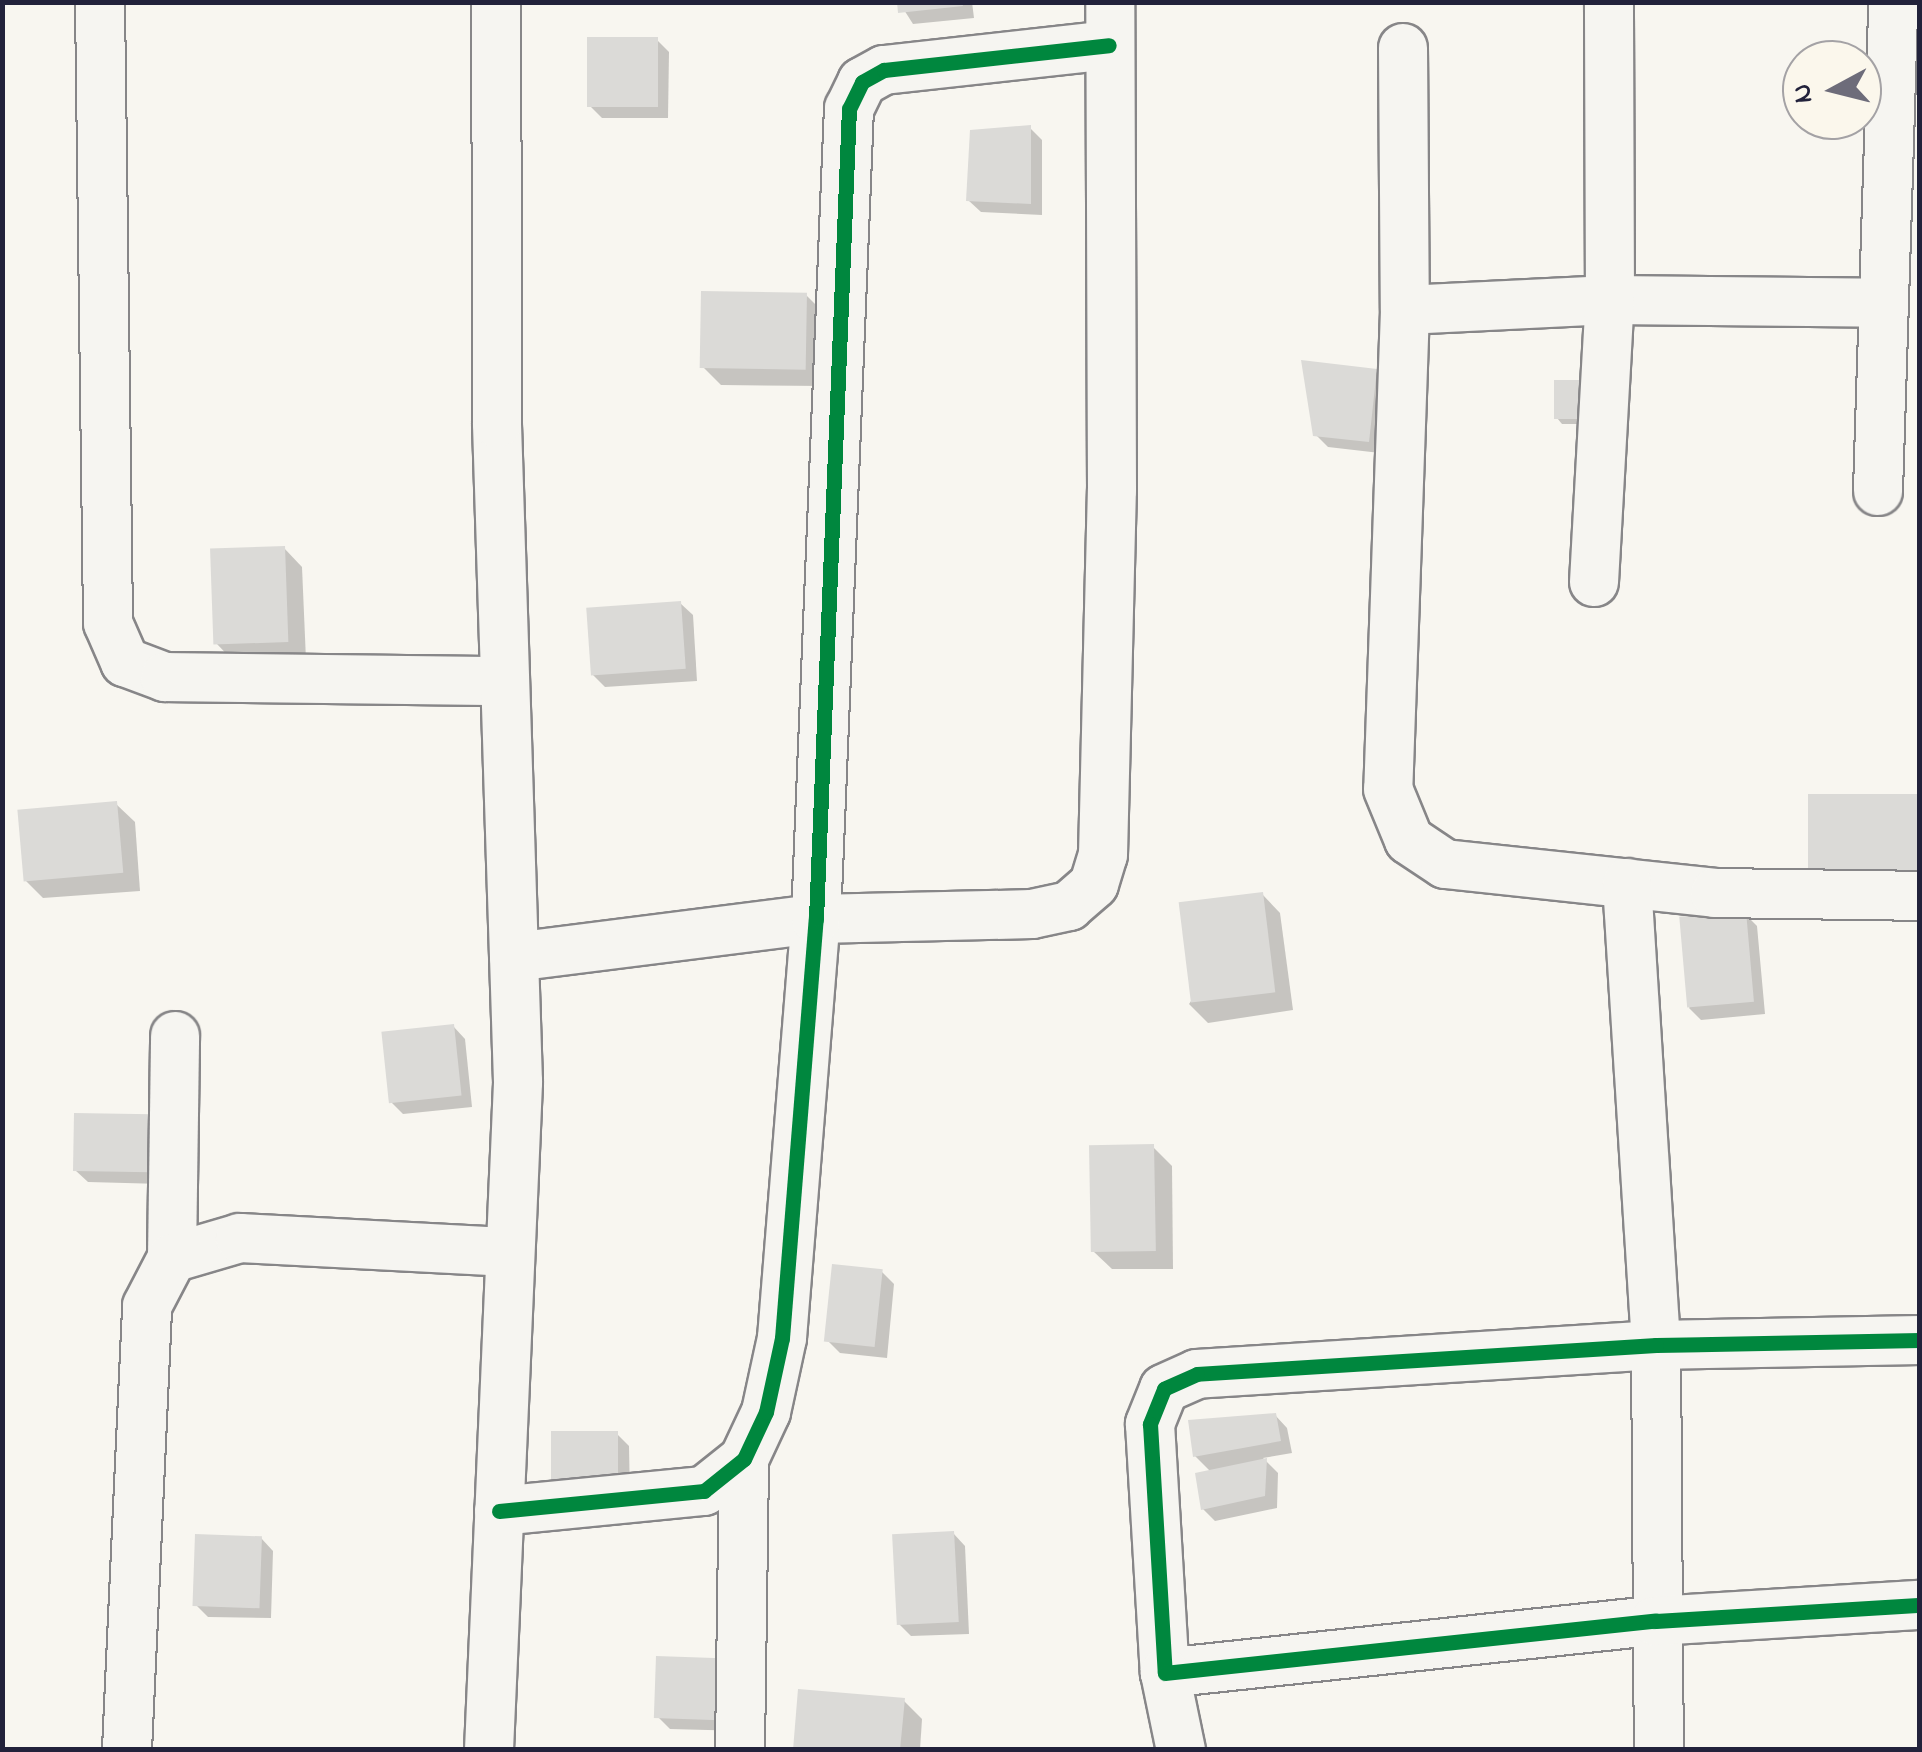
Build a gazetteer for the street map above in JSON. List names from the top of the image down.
{
  "north": "left"
}
